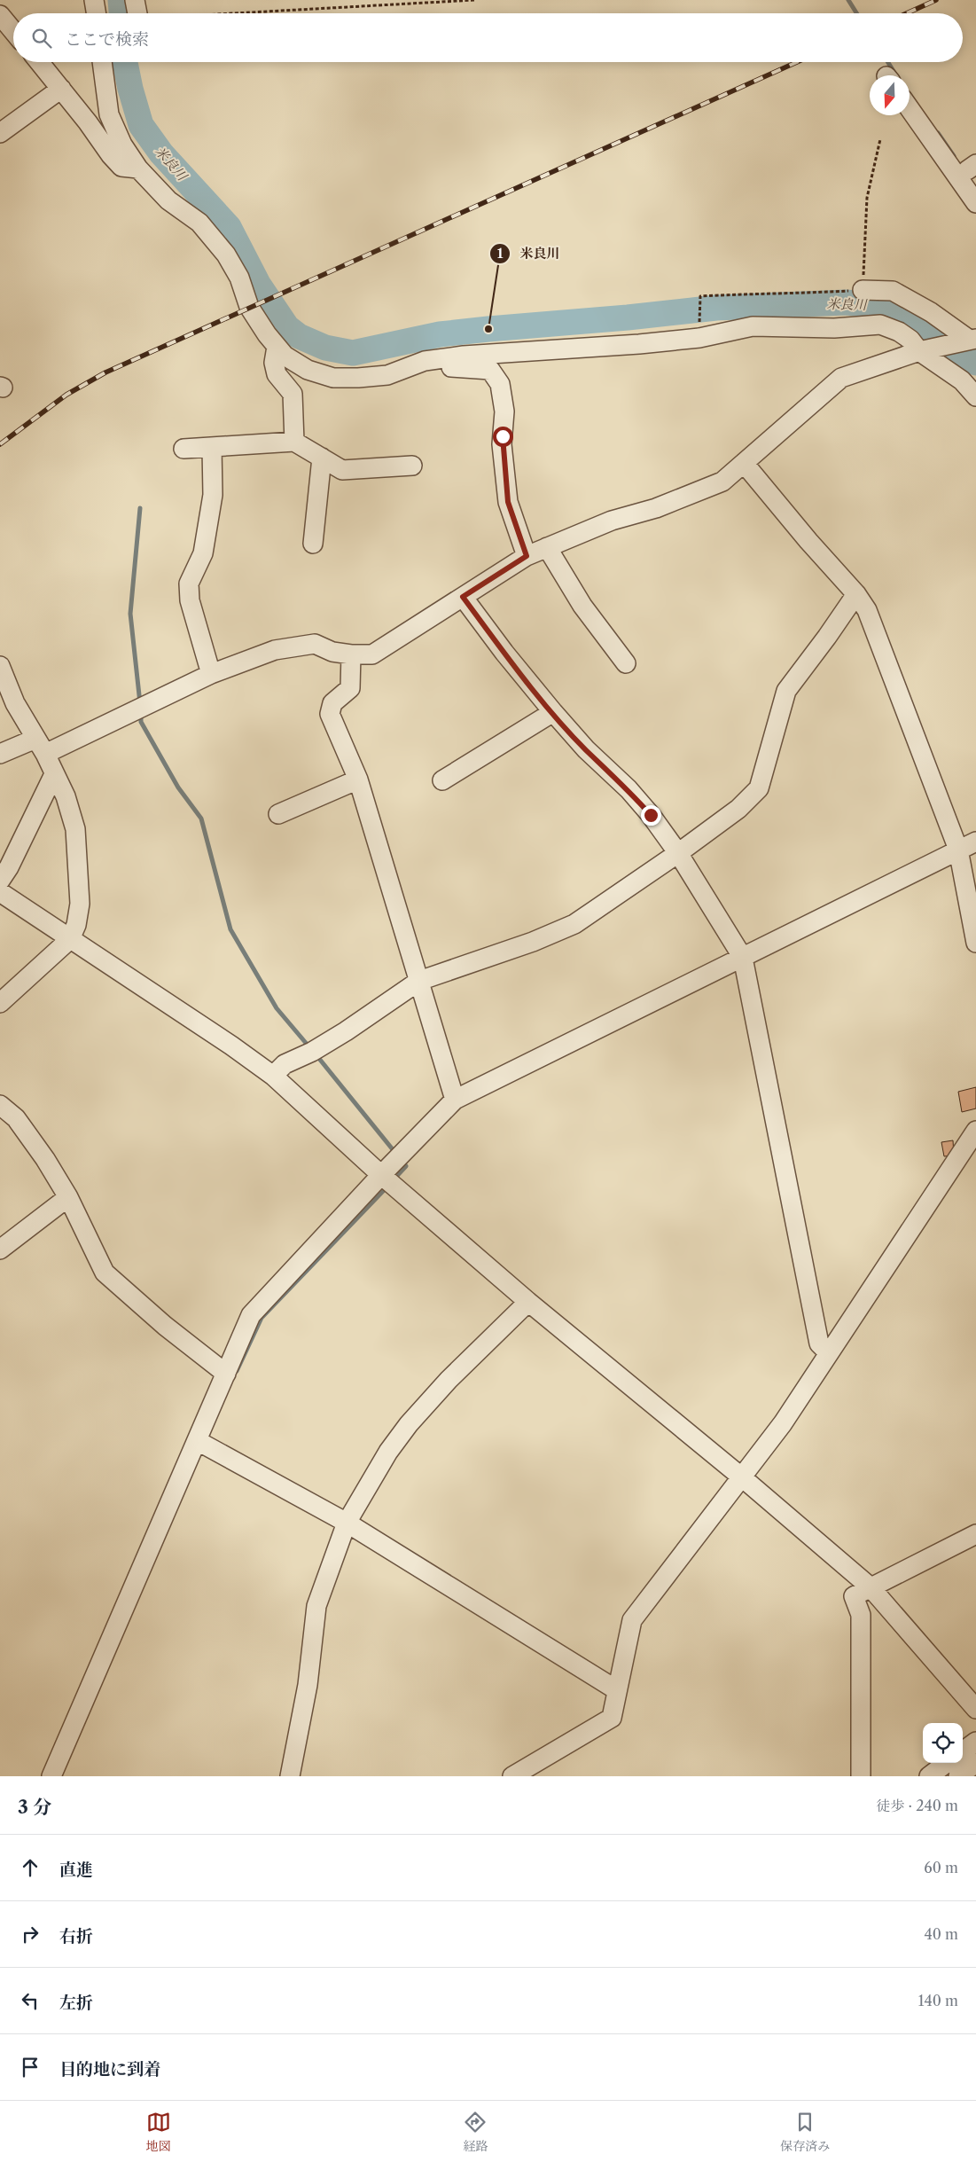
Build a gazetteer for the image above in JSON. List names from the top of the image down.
{
  "water": ["米良川"],
  "places": ["米良川"],
  "north": "bottom",
  "page": {
    "search": "ここで検索",
    "heading": ["3 分", "徒歩 · 240 m"],
    "list": [
      ["直進", "60 m"],
      ["右折", "40 m"],
      ["左折", "140 m"],
      "目的地に到着"
    ],
    "nav": ["地図", "経路", "保存済み"]
  }
}
